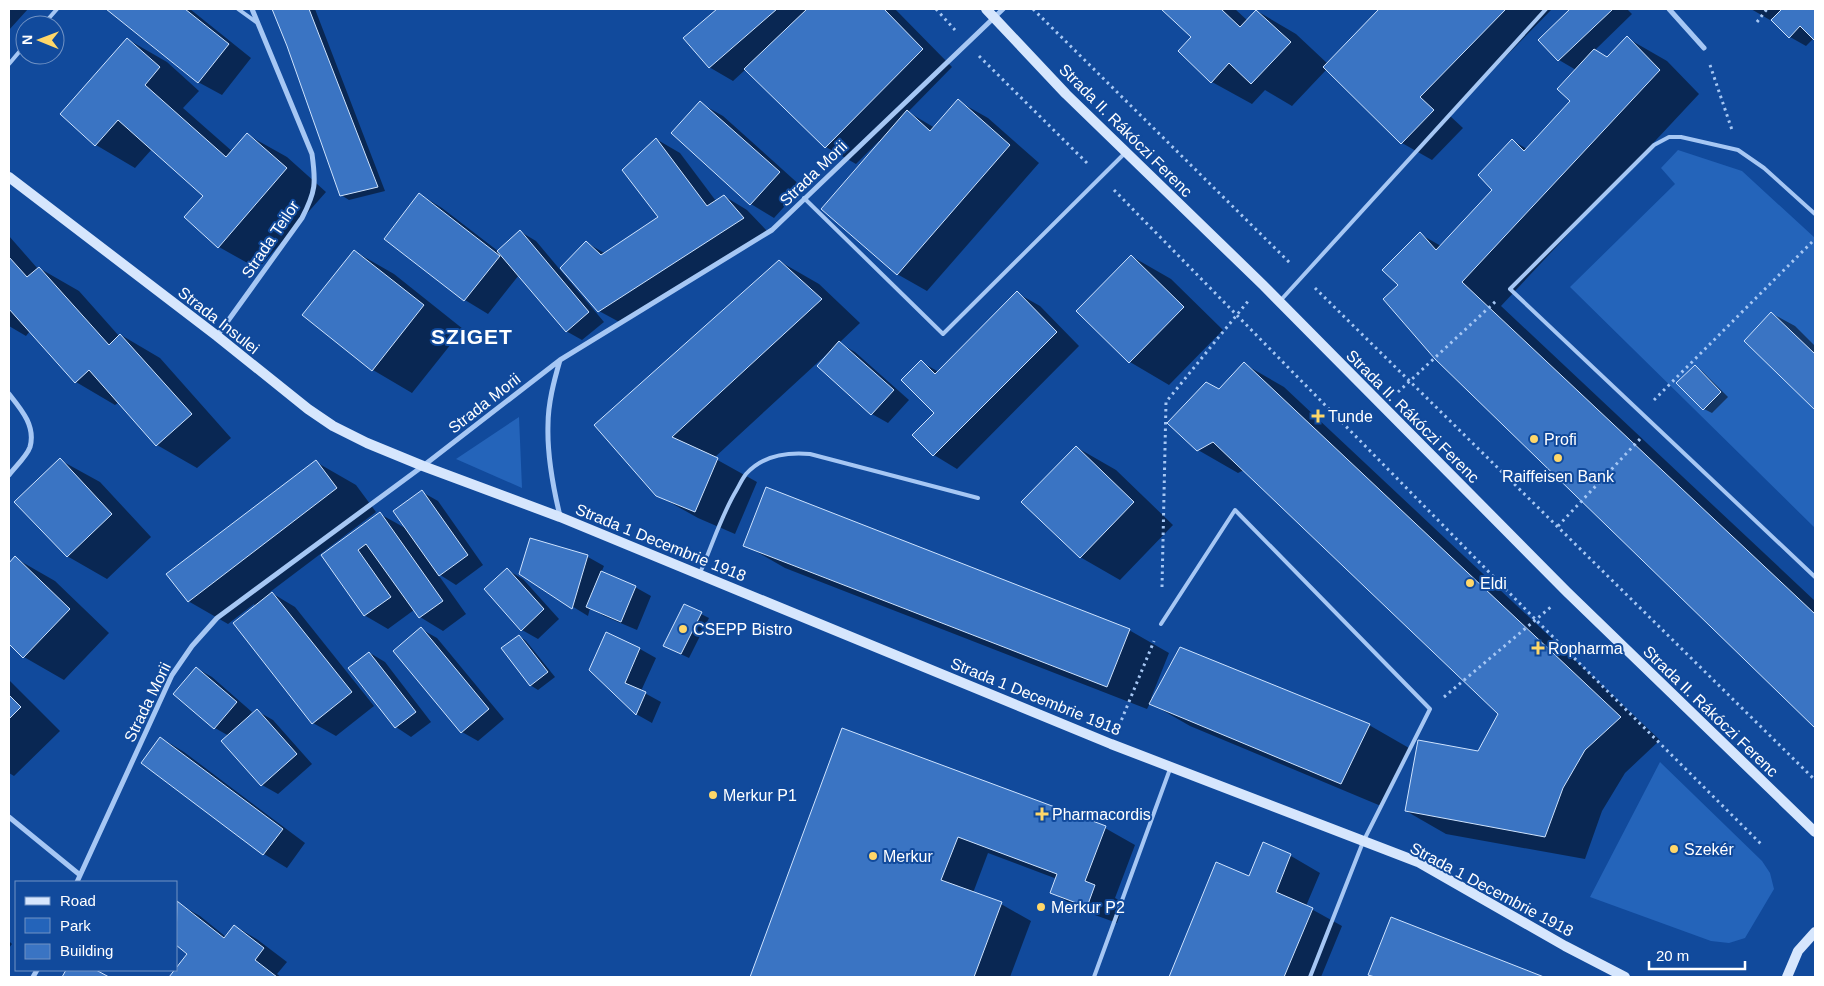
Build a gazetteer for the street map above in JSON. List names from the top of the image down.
{
  "streets": {
    "main road": ["Strada II. Rákóczi Ferenc", "Strada Insulei", "Strada 1 Decembrie 1918"],
    "street": ["Strada Morii", "Strada Teilor"]
  },
  "crossings": [
    ["Strada II. Rákóczi Ferenc", "Strada Morii"],
    ["Strada Morii", "Strada Insulei"],
    ["Strada Morii", "Strada 1 Decembrie 1918"],
    ["Strada Teilor", "Strada Insulei"],
    ["Strada Insulei", "Strada 1 Decembrie 1918"]
  ],
  "districts": ["SZIGET"],
  "places": {
    "health": ["Tunde", "Ropharma", "Pharmacordis"],
    "other": [
      "Profi",
      "Raiffeisen Bank",
      "Eldi",
      "CSEPP Bistro",
      "Merkur P1",
      "Szekér",
      "Merkur",
      "Merkur P2"
    ]
  },
  "legend": ["Road", "Park", "Building"],
  "scale_bar": "20 m",
  "north": "left"
}
